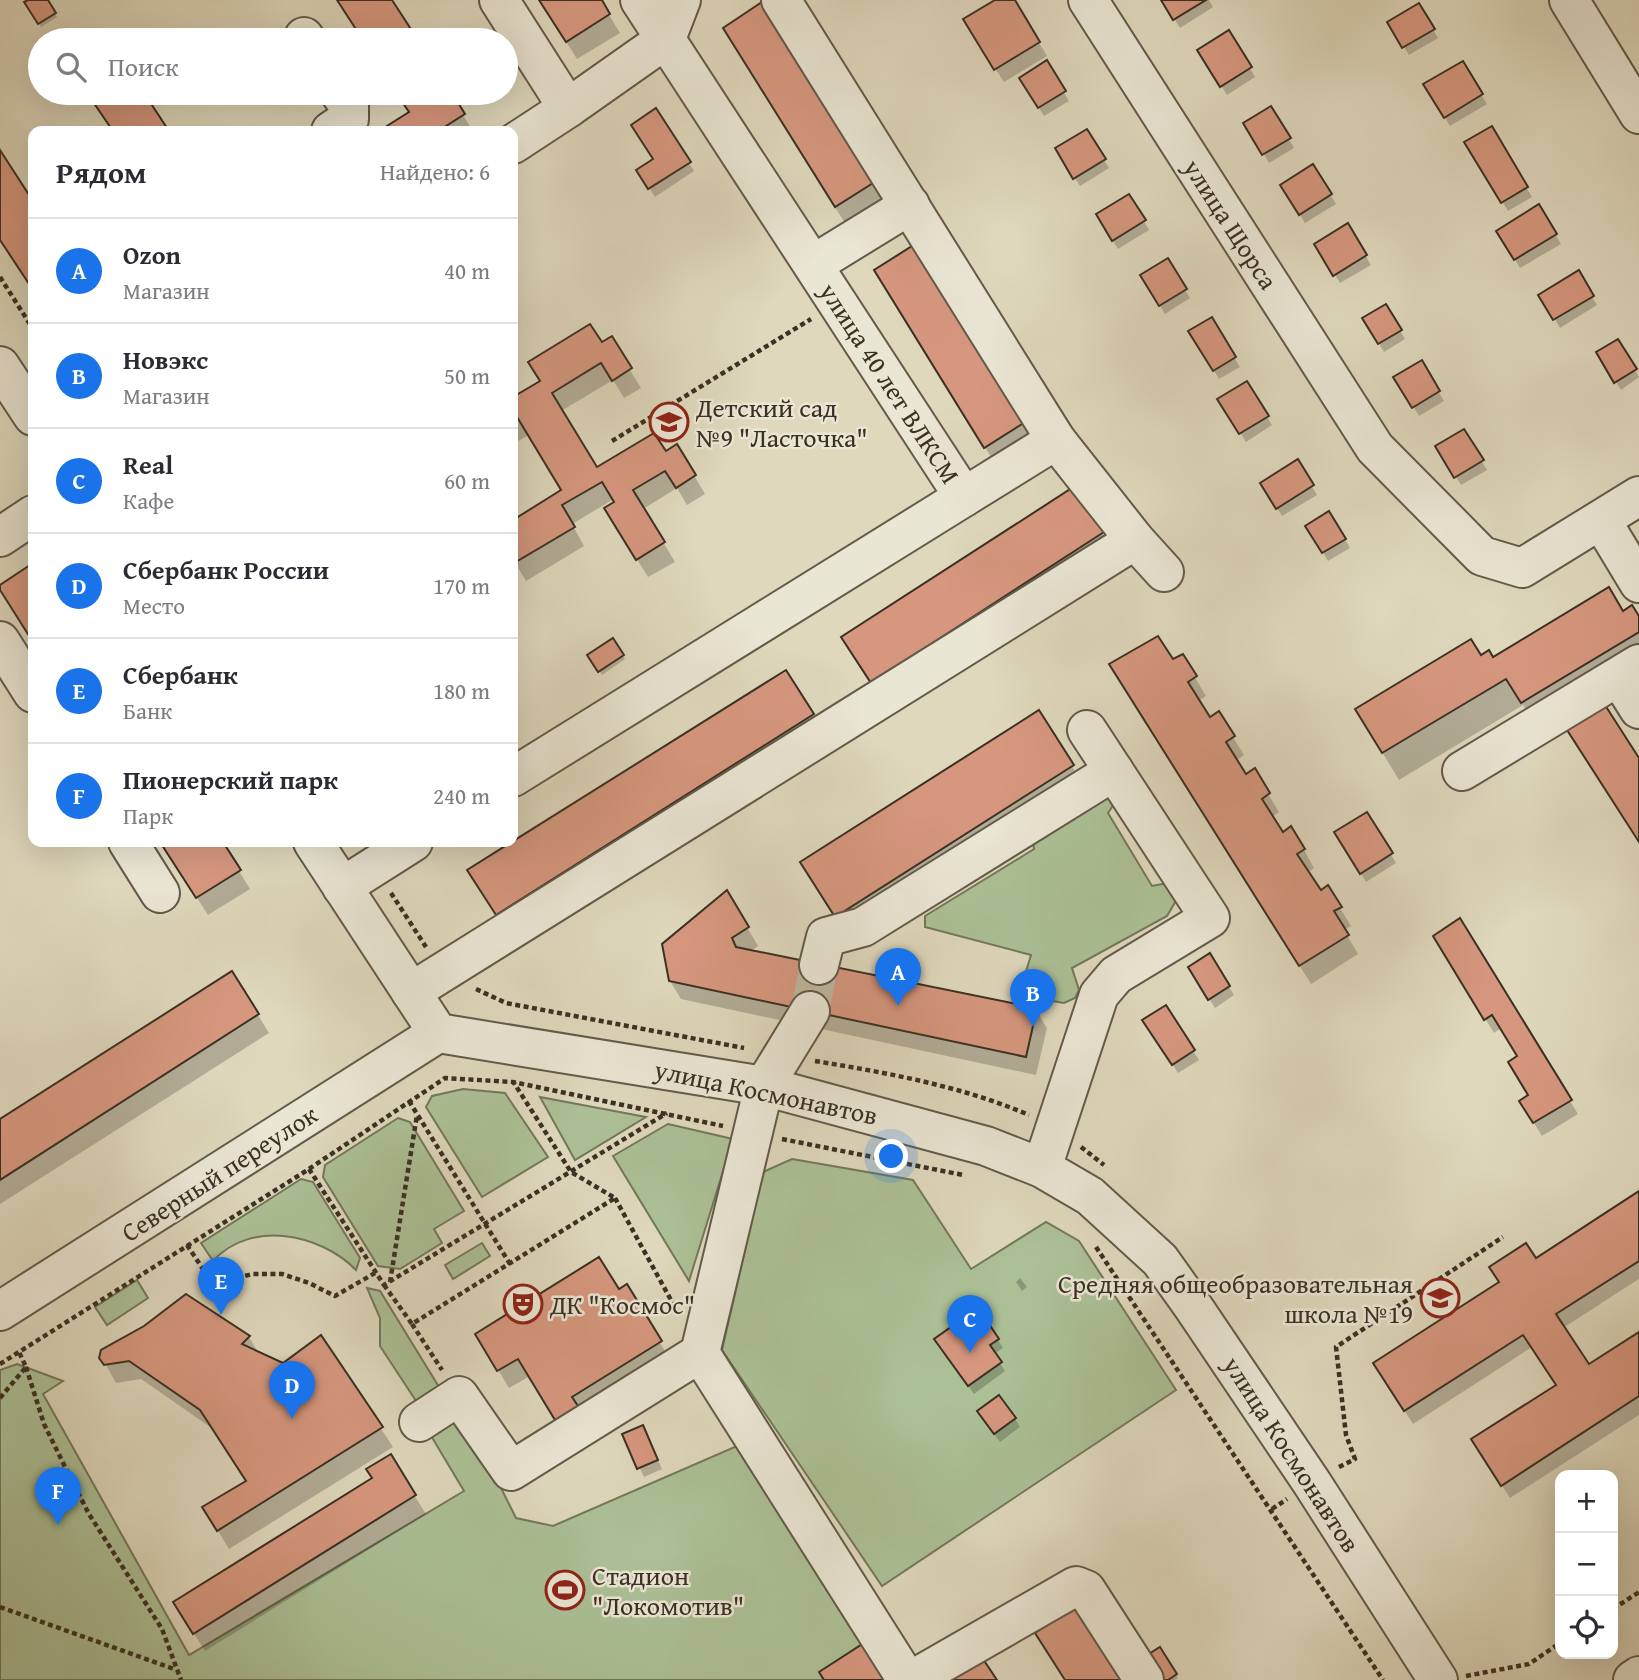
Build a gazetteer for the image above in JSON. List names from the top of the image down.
{
  "streets": {
    "street": [
      "улица Щорса",
      "улица 40 лет ВЛКСМ",
      "улица Космонавтов",
      "Северный переулок"
    ]
  },
  "crossings": [
    ["улица Космонавтов", "Северный переулок"]
  ],
  "places": {
    "school or university": ["Детский сад №9 \"Ласточка\"", "Средняя общеобразовательная школа №19"],
    "theatre": ["ДК \"Космос\""],
    "sports": ["Стадион \"Локомотив\""]
  },
  "page": {
    "search": "Поиск",
    "heading": ["Рядом", "Найдено: 6"],
    "list": [
      {
        "mark": "A",
        "name": "Ozon",
        "note": "Магазин",
        "value": "40 m"
      },
      {
        "mark": "B",
        "name": "Новэкс",
        "note": "Магазин",
        "value": "50 m"
      },
      {
        "mark": "C",
        "name": "Real",
        "note": "Кафе",
        "value": "60 m"
      },
      {
        "mark": "D",
        "name": "Сбербанк России",
        "note": "Место",
        "value": "170 m"
      },
      {
        "mark": "E",
        "name": "Сбербанк",
        "note": "Банк",
        "value": "180 m"
      },
      {
        "mark": "F",
        "name": "Пионерский парк",
        "note": "Парк",
        "value": "240 m"
      }
    ],
    "pins": [
      "A",
      "B",
      "E",
      "C",
      "D",
      "F"
    ],
    "map_buttons": ["+", "−"]
  }
}
